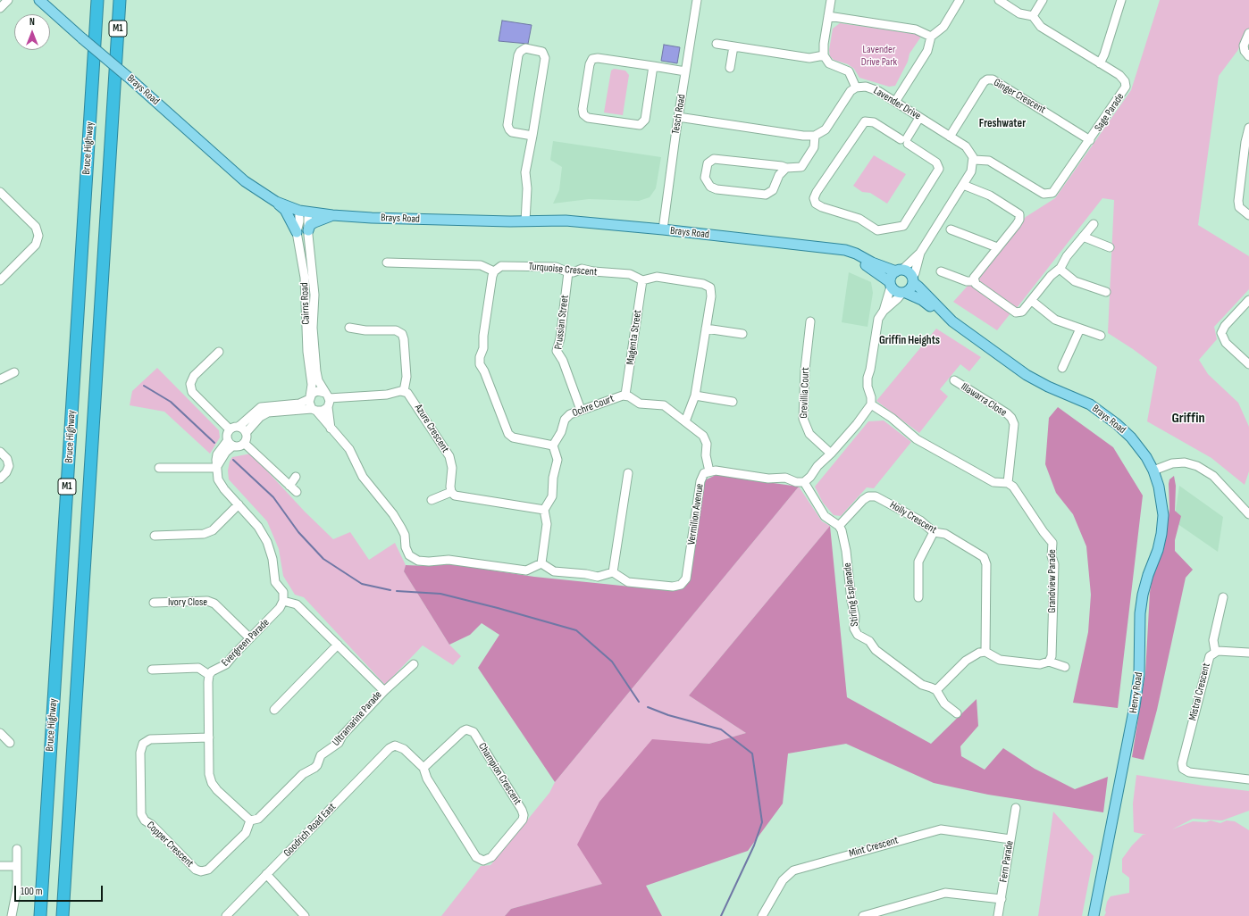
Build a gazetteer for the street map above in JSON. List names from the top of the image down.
{
  "streets": {
    "highway": ["M1", "Bruce Highway"],
    "main road": ["Brays Road", "Henry Road"],
    "street": [
      "Ginger Crescent",
      "Lavender Drive",
      "Sage Parade",
      "Tesch Road",
      "Turquoise Crescent",
      "Cairns Road",
      "Prussian Street",
      "Magenta Street",
      "Grevillia Court",
      "Illawarra Close",
      "Ochre Court",
      "Azure Crescent",
      "Vermilion Avenue",
      "Holly Crescent",
      "Grandview Parade",
      "Stirling Esplanade",
      "Ivory Close",
      "Evergreen Parade",
      "Mistral Crescent",
      "Ultramarine Parade",
      "Champion Crescent",
      "Goodrich Road East",
      "Copper Crescent",
      "Mint Crescent",
      "Fern Parade"
    ]
  },
  "crossings": [
    ["Brays Road", "Tesch Road"],
    ["Brays Road", "Cairns Road"],
    ["Brays Road", "Henry Road"],
    ["Ginger Crescent", "Lavender Drive"],
    ["Ginger Crescent", "Sage Parade"],
    ["Lavender Drive", "Sage Parade"],
    ["Turquoise Crescent", "Prussian Street"],
    ["Turquoise Crescent", "Magenta Street"],
    ["Prussian Street", "Ochre Court"],
    ["Magenta Street", "Ochre Court"],
    ["Illawarra Close", "Grandview Parade"],
    ["Ochre Court", "Vermilion Avenue"],
    ["Holly Crescent", "Stirling Esplanade"],
    ["Ivory Close", "Evergreen Parade"],
    ["Evergreen Parade", "Ultramarine Parade"],
    ["Ultramarine Parade", "Copper Crescent"],
    ["Champion Crescent", "Goodrich Road East"],
    ["Mint Crescent", "Fern Parade"]
  ],
  "districts": ["Freshwater", "Griffin Heights", "Griffin"],
  "parks": ["Lavender Drive Park"],
  "scale_bar": "100 m",
  "north": "top"
}
